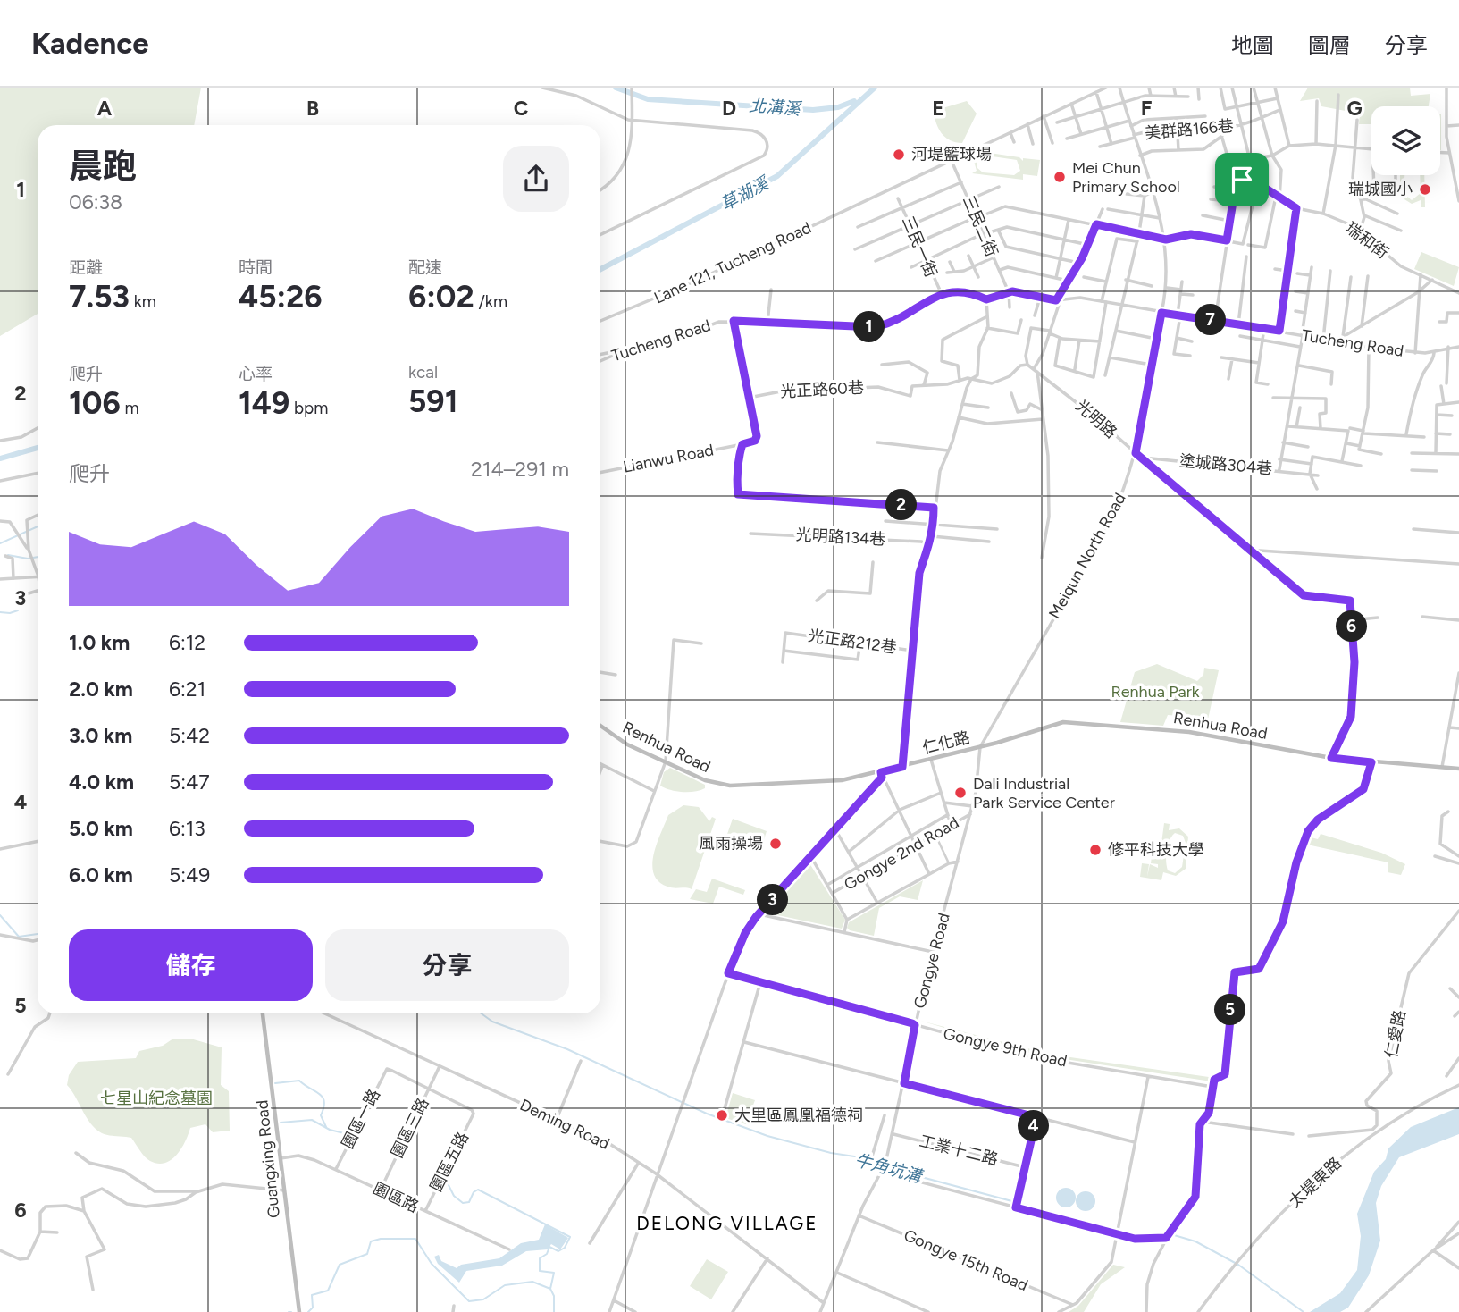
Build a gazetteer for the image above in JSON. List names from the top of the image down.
{
  "streets": {
    "main road": ["Renhua Road", "仁化路", "Guangxing Road"],
    "street": [
      "美群路166巷",
      "三民二街",
      "瑞和街",
      "三民一街",
      "Lane 121, Tucheng Road",
      "Tucheng Road",
      "光正路60巷",
      "光明路",
      "Lianwu Road",
      "塗城路304巷",
      "光明路134巷",
      "Meiqun North Road",
      "光正路212巷",
      "Gongye 2nd Road",
      "Gongye Road",
      "仁愛路",
      "Gongye 9th Road",
      "園區一路",
      "Deming Road",
      "園區三路",
      "工業十二路",
      "園區五路",
      "太堤東路",
      "園區路",
      "Gongye 15th Road"
    ]
  },
  "crossings": [
    ["美群路166巷", "Meiqun North Road"],
    ["三民二街", "Lane 121, Tucheng Road"],
    ["三民二街", "Tucheng Road"],
    ["三民一街", "Tucheng Road"],
    ["Tucheng Road", "Meiqun North Road"],
    ["光明路", "塗城路304巷"],
    ["光明路", "Meiqun North Road"],
    ["Meiqun North Road", "Renhua Road"],
    ["Meiqun North Road", "仁化路"],
    ["Meiqun North Road", "Gongye Road"],
    ["Renhua Road", "仁化路"],
    ["Renhua Road", "Gongye Road"],
    ["仁化路", "Gongye Road"],
    ["Gongye 2nd Road", "Gongye Road"],
    ["Gongye Road", "Gongye 9th Road"],
    ["Gongye Road", "Deming Road"],
    ["Gongye Road", "工業十二路"],
    ["Gongye Road", "Gongye 15th Road"],
    ["園區一路", "園區三路"],
    ["園區一路", "園區五路"],
    ["園區一路", "園區路"],
    ["Deming Road", "園區三路"],
    ["園區三路", "園區五路"],
    ["園區三路", "園區路"],
    ["Guangxing Road", "園區路"],
    ["園區五路", "園區路"]
  ],
  "districts": ["DELONG VILLAGE"],
  "water": ["北溝溪", "草湖溪", "牛角坑溝"],
  "parks": ["Renhua Park", "七星山紀念墓園"],
  "places": [
    "河堤籃球場",
    "Mei Chun Primary School",
    "瑞城國小",
    "Dali Industrial Park Service Center",
    "風雨操場",
    "修平科技大學",
    "大里區鳳凰福德祠"
  ],
  "page": {
    "header": "Kadence",
    "nav": ["地圖", "圖層", "分享"],
    "heading": ["晨跑", "06:38"],
    "stats": [
      ["距離", "7.53 km"],
      ["時間", "45:26"],
      ["配速", "6:02 /km"],
      ["爬升", "106 m"],
      ["心率", "149 bpm"],
      ["kcal", "591"]
    ],
    "pins": [
      "7",
      "1",
      "2",
      "6",
      "3",
      "5",
      "4"
    ],
    "chart": ["爬升", "214–291 m"],
    "list": [
      {
        "name": "1.0 km",
        "note": "6:12"
      },
      {
        "name": "2.0 km",
        "note": "6:21"
      },
      {
        "name": "3.0 km",
        "note": "5:42"
      },
      {
        "name": "4.0 km",
        "note": "5:47"
      },
      {
        "name": "5.0 km",
        "note": "6:13"
      },
      {
        "name": "6.0 km",
        "note": "5:49"
      }
    ],
    "buttons": ["儲存", "分享"]
  },
  "grid": {
    "columns": [
      "A",
      "B",
      "C",
      "D",
      "E",
      "F",
      "G"
    ],
    "rows": [
      "1",
      "2",
      "3",
      "4",
      "5",
      "6"
    ]
  }
}
